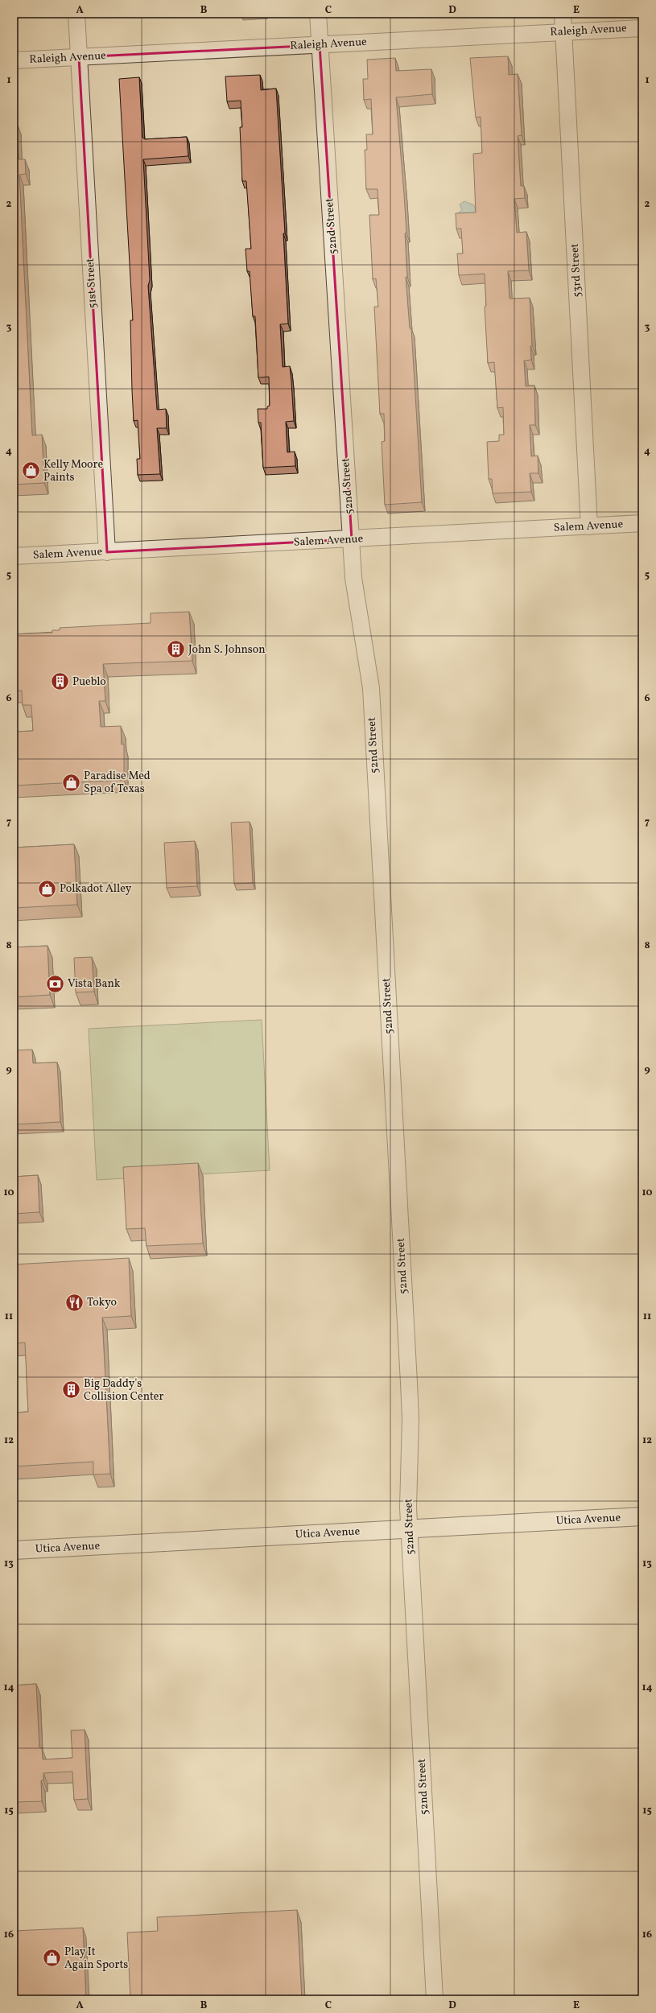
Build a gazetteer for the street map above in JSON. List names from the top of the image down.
{
  "streets": {
    "street": [
      "Raleigh Avenue",
      "52nd Street",
      "53rd Street",
      "51st Street",
      "Salem Avenue",
      "Utica Avenue"
    ]
  },
  "crossings": [
    ["Raleigh Avenue", "52nd Street"],
    ["Raleigh Avenue", "53rd Street"],
    ["Raleigh Avenue", "51st Street"],
    ["52nd Street", "Salem Avenue"],
    ["52nd Street", "Utica Avenue"],
    ["53rd Street", "Salem Avenue"],
    ["51st Street", "Salem Avenue"]
  ],
  "places": {
    "shop": [
      "Kelly Moore Paints",
      "Paradise Med Spa of Texas",
      "Polkadot Alley",
      "Play It Again Sports"
    ],
    "building": ["John S. Johnson", "Pueblo", "Big Daddy's Collision Center"],
    "bank": ["Vista Bank"],
    "restaurant": ["Tokyo"]
  },
  "grid": {
    "columns": [
      "A",
      "B",
      "C",
      "D",
      "E"
    ],
    "rows": [
      "1",
      "2",
      "3",
      "4",
      "5",
      "6",
      "7",
      "8",
      "9",
      "10",
      "11",
      "12",
      "13",
      "14",
      "15",
      "16"
    ]
  }
}
